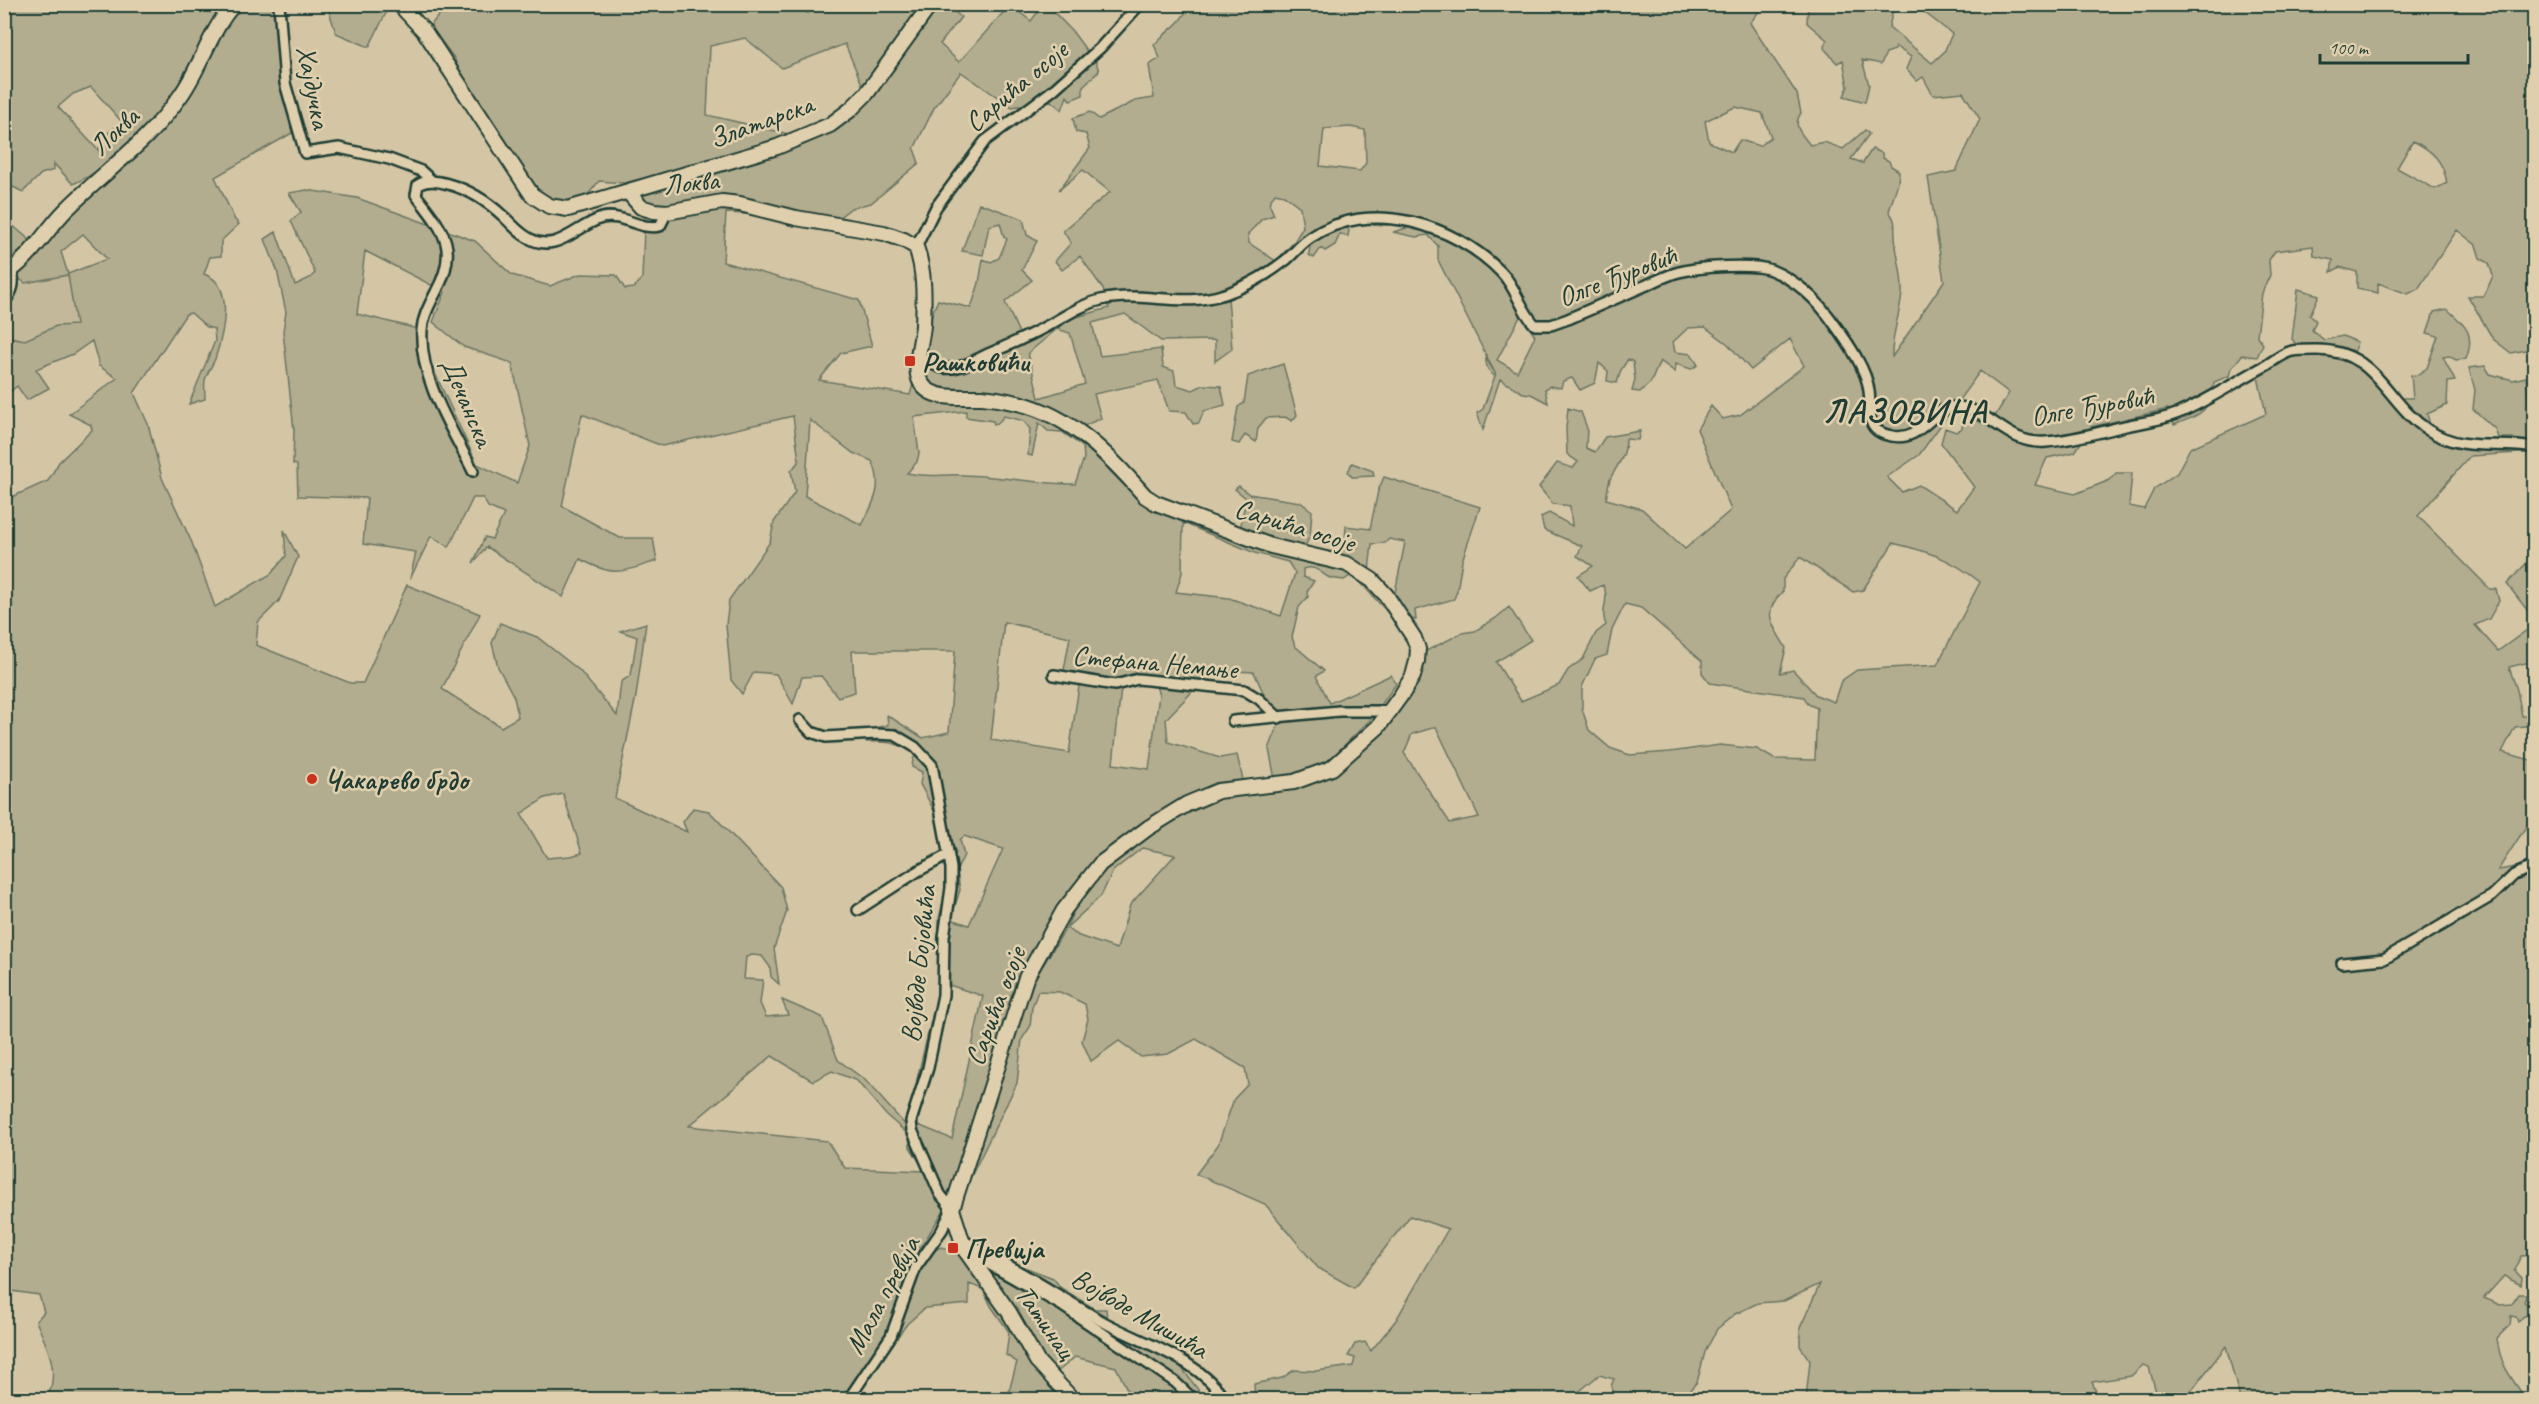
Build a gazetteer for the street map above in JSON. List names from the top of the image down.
{
  "streets": {
    "street": [
      "Сарића осоје",
      "Хајдучка",
      "Златарска",
      "Локва",
      "Олге Ђуровић",
      "Дечанска",
      "Стефана Немање",
      "Војводе Бојовића",
      "Мала превија",
      "Војводе Мишића",
      "Татинац"
    ]
  },
  "crossings": [
    ["Сарића осоје", "Локва"],
    ["Сарића осоје", "Олге Ђуровић"],
    ["Сарића осоје", "Стефана Немање"],
    ["Сарића осоје", "Војводе Бојовића"],
    ["Сарића осоје", "Мала превија"],
    ["Хајдучка", "Дечанска"],
    ["Златарска", "Локва"],
    ["Војводе Бојовића", "Мала превија"],
    ["Војводе Мишића", "Татинац"]
  ],
  "districts": ["ЛАЗОВИНА"],
  "places": {
    "transit": ["Рашковићи", "Превија"],
    "other": ["Чакарево брдо"]
  },
  "scale_bar": "100 m"
}
